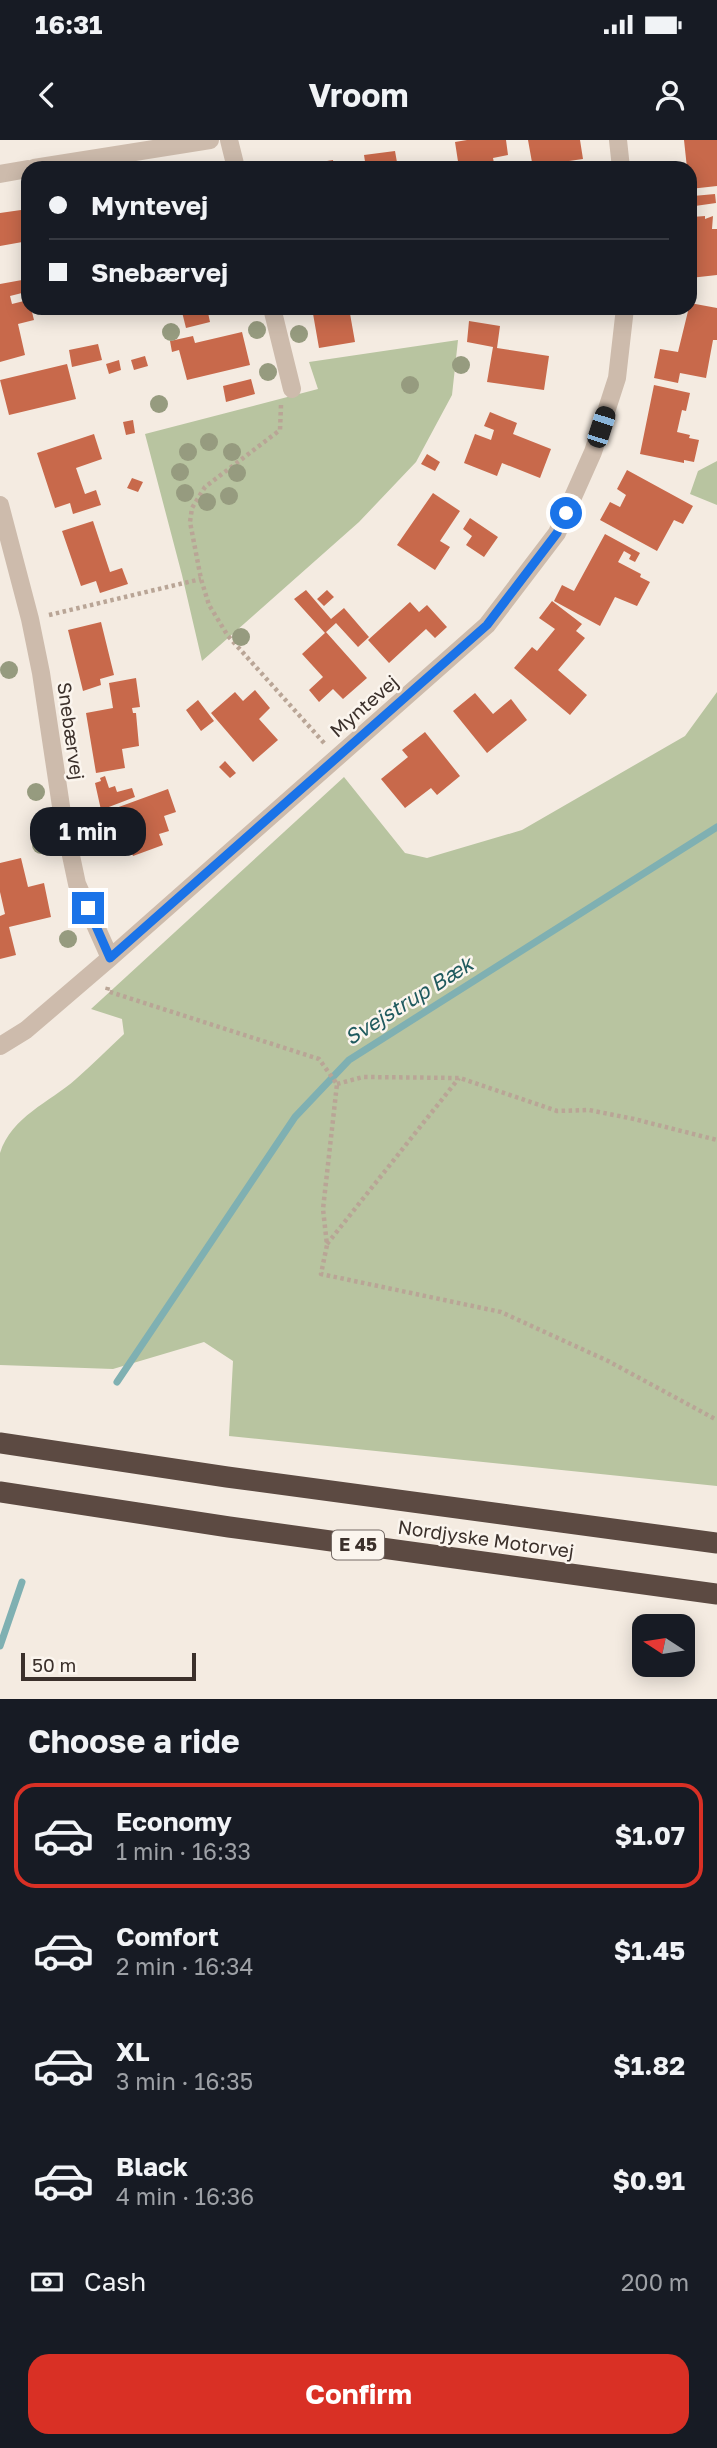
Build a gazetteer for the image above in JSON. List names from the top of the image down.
{
  "streets": {
    "highway": ["Nordjyske Motorvej", "E 45"],
    "street": ["Myntevej", "Snebærvej"]
  },
  "crossings": [
    ["Myntevej", "Snebærvej"]
  ],
  "water": ["Svejstrup Bæk"],
  "scale_bar": "50 m",
  "north": "left",
  "page": {
    "status": "16:31",
    "header": "Vroom",
    "banner": ["Myntevej", "Snebærvej"],
    "bubble": "1 min",
    "scale": "50 m",
    "heading": "Choose a ride",
    "list": [
      {
        "name": "Economy",
        "note": "1 min · 16:33",
        "value": "$1.07"
      },
      {
        "name": "Comfort",
        "note": "2 min · 16:34",
        "value": "$1.45"
      },
      {
        "name": "XL",
        "note": "3 min · 16:35",
        "value": "$1.82"
      },
      {
        "name": "Black",
        "note": "4 min · 16:36",
        "value": "$0.91"
      }
    ],
    "pay": ["Cash", "200 m"],
    "buttons": "Confirm"
  }
}
